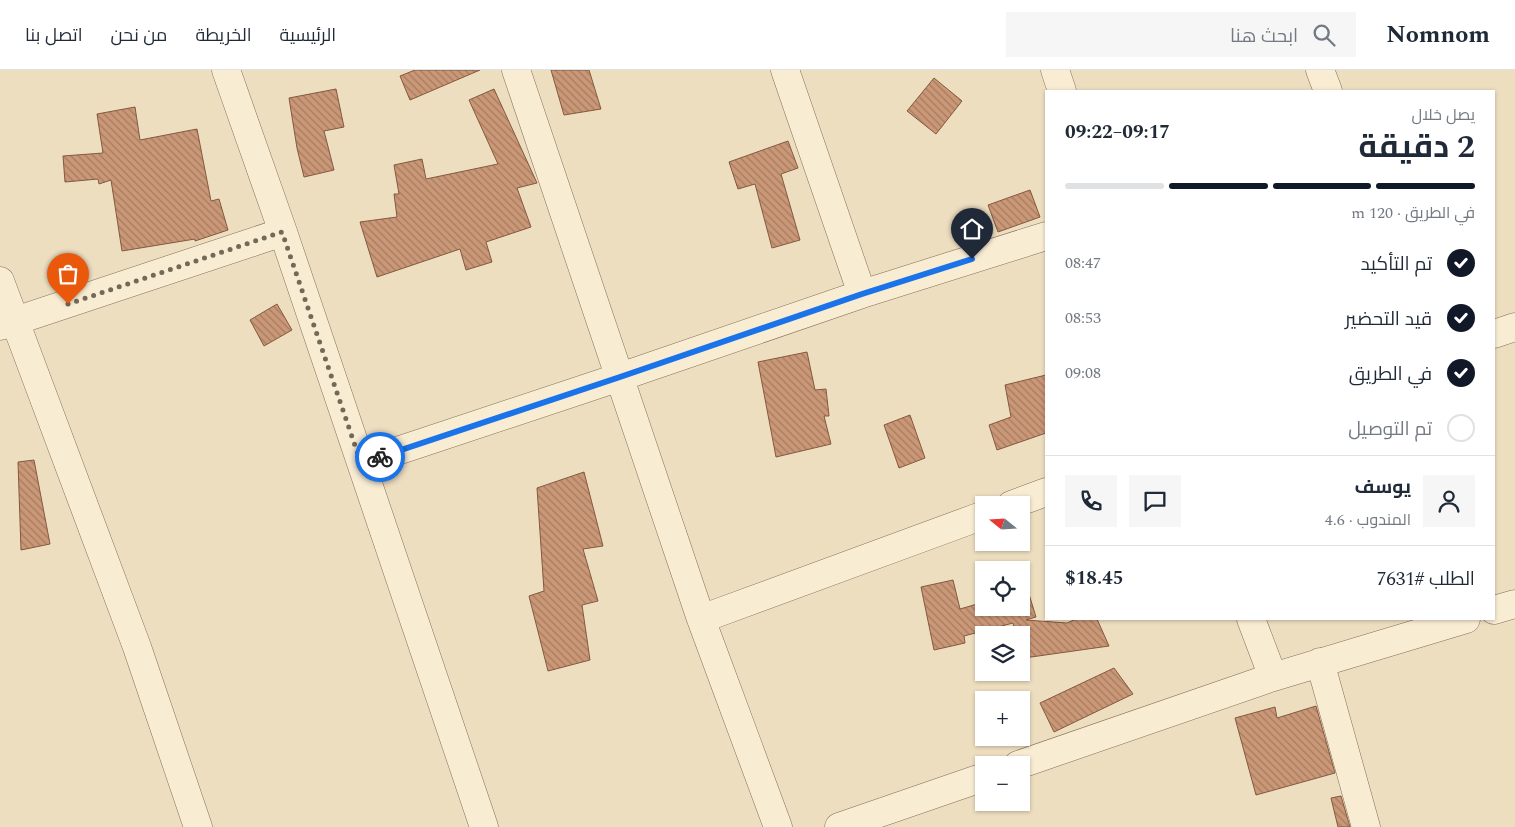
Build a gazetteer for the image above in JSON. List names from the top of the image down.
{
  "north": "left",
  "page": {
    "header": "Nomnom",
    "search": "ابحث هنا",
    "nav": [
      "الرئيسية",
      "الخريطة",
      "من نحن",
      "اتصل بنا"
    ],
    "heading": ["2 دقيقة", "يصل خلال", "09:17–09:22"],
    "panel": [
      "يوسف",
      "المندوب · 4.6",
      "الطلب #7631",
      "$18.45"
    ],
    "bar": "في الطريق · 120 m",
    "list": [
      ["تم التأكيد", "08:47"],
      ["قيد التحضير", "08:53"],
      ["في الطريق", "09:08"],
      "تم التوصيل"
    ],
    "map_buttons": ["+", "−"]
  }
}
